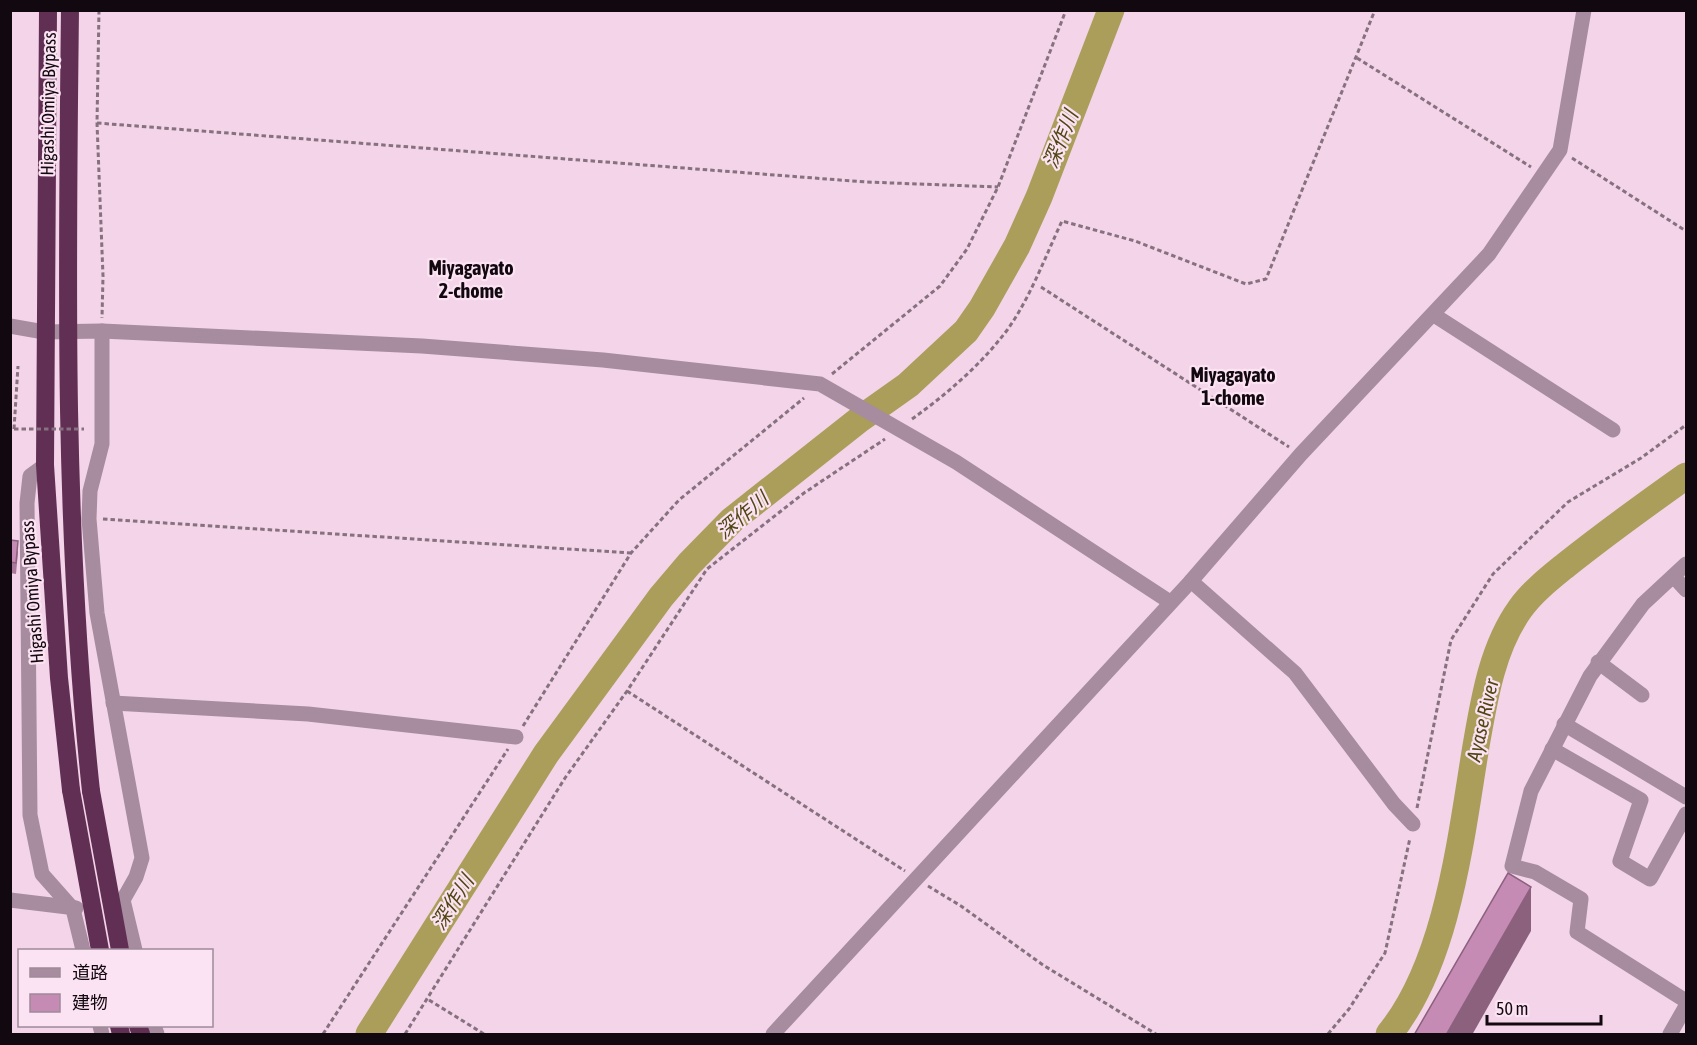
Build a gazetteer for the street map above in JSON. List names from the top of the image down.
{
  "streets": {
    "highway": ["Higashi Omiya Bypass"]
  },
  "districts": ["Miyagayato 2-chome", "Miyagayato 1-chome"],
  "water": ["深作川", "Ayase River"],
  "legend": ["道路", "建物"],
  "scale_bar": "50 m"
}
